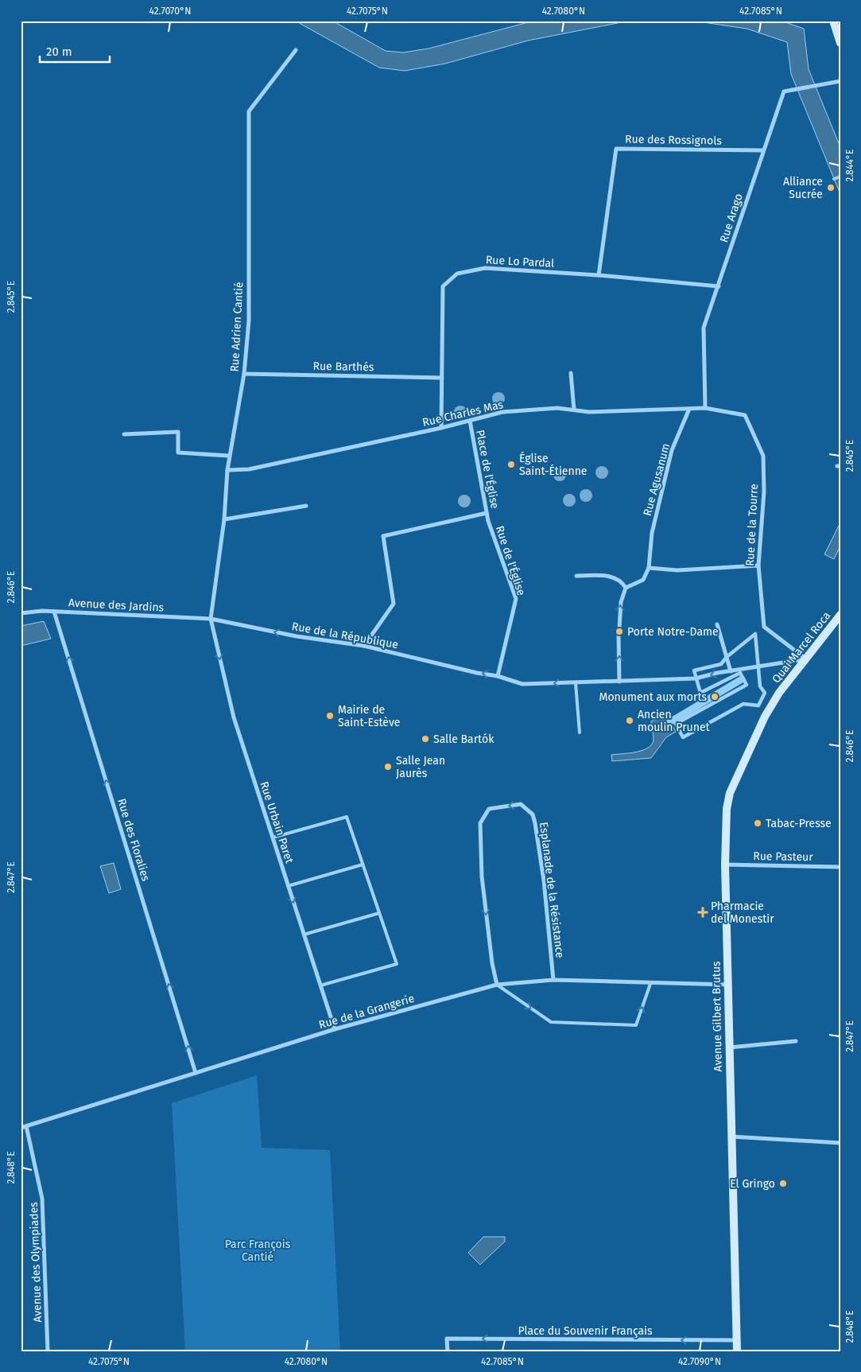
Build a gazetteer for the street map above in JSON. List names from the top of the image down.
{
  "streets": {
    "main road": ["Quai Marcel Roca", "Avenue Gilbert Brutus"],
    "street": [
      "Rue des Rossignols",
      "Rue Arago",
      "Rue Lo Pardal",
      "Rue Adrien Cantié",
      "Rue Barthés",
      "Rue Charles Mas",
      "Place de l'Église",
      "Rue Agusanum",
      "Rue de la Tourre",
      "Rue de l'Église",
      "Avenue des Jardins",
      "Rue de la République",
      "Rue Urbain Paret",
      "Rue des Floralies",
      "Rue Pasteur",
      "Esplanade de la Résistance",
      "Rue de la Grangerie",
      "Avenue des Olympiades",
      "Place du Souvenir Français"
    ]
  },
  "crossings": [
    ["Rue des Rossignols", "Rue Arago"],
    ["Rue des Rossignols", "Rue Lo Pardal"],
    ["Rue Arago", "Rue Lo Pardal"],
    ["Rue Arago", "Rue Charles Mas"],
    ["Rue Arago", "Rue de la Tourre"],
    ["Rue Lo Pardal", "Rue Barthés"],
    ["Rue Lo Pardal", "Rue Charles Mas"],
    ["Rue Adrien Cantié", "Rue Barthés"],
    ["Rue Adrien Cantié", "Rue Charles Mas"],
    ["Rue Adrien Cantié", "Avenue des Jardins"],
    ["Rue Adrien Cantié", "Rue de la République"],
    ["Rue Adrien Cantié", "Rue Urbain Paret"],
    ["Rue Charles Mas", "Place de l'Église"],
    ["Rue Charles Mas", "Rue Agusanum"],
    ["Rue Charles Mas", "Rue de la Tourre"],
    ["Place de l'Église", "Rue de l'Église"],
    ["Rue de la Tourre", "Quai Marcel Roca"],
    ["Rue de l'Église", "Rue de la République"],
    ["Avenue des Jardins", "Rue de la République"],
    ["Avenue des Jardins", "Rue Urbain Paret"],
    ["Avenue des Jardins", "Rue des Floralies"],
    ["Rue de la République", "Rue Urbain Paret"],
    ["Quai Marcel Roca", "Avenue Gilbert Brutus"],
    ["Rue Urbain Paret", "Rue de la Grangerie"],
    ["Rue des Floralies", "Rue de la Grangerie"],
    ["Rue Pasteur", "Avenue Gilbert Brutus"],
    ["Esplanade de la Résistance", "Rue de la Grangerie"],
    ["Rue de la Grangerie", "Avenue Gilbert Brutus"],
    ["Rue de la Grangerie", "Avenue des Olympiades"],
    ["Avenue Gilbert Brutus", "Place du Souvenir Français"]
  ],
  "one_way": [
    "Rue de la République",
    "Rue Urbain Paret",
    "Rue des Floralies",
    "Place du Souvenir Français"
  ],
  "parks": ["Parc François Cantié"],
  "places": {
    "other": [
      "Alliance Sucrée",
      "Église Saint-Étienne",
      "Porte Notre-Dame",
      "Monument aux morts",
      "Mairie de Saint-Estève",
      "Ancien moulin Prunet",
      "Salle Bartók",
      "Salle Jean Jaurès",
      "Tabac-Presse",
      "El Gringo"
    ],
    "health": ["Pharmacie del Monestir"]
  },
  "scale_bar": "20 m",
  "coordinates": [
    "42.7070°N",
    "42.7075°N",
    "42.7080°N",
    "42.7085°N",
    "2.844°E",
    "2.845°E",
    "2.846°E",
    "2.847°E",
    "2.848°E",
    "42.7090°N"
  ]
}
